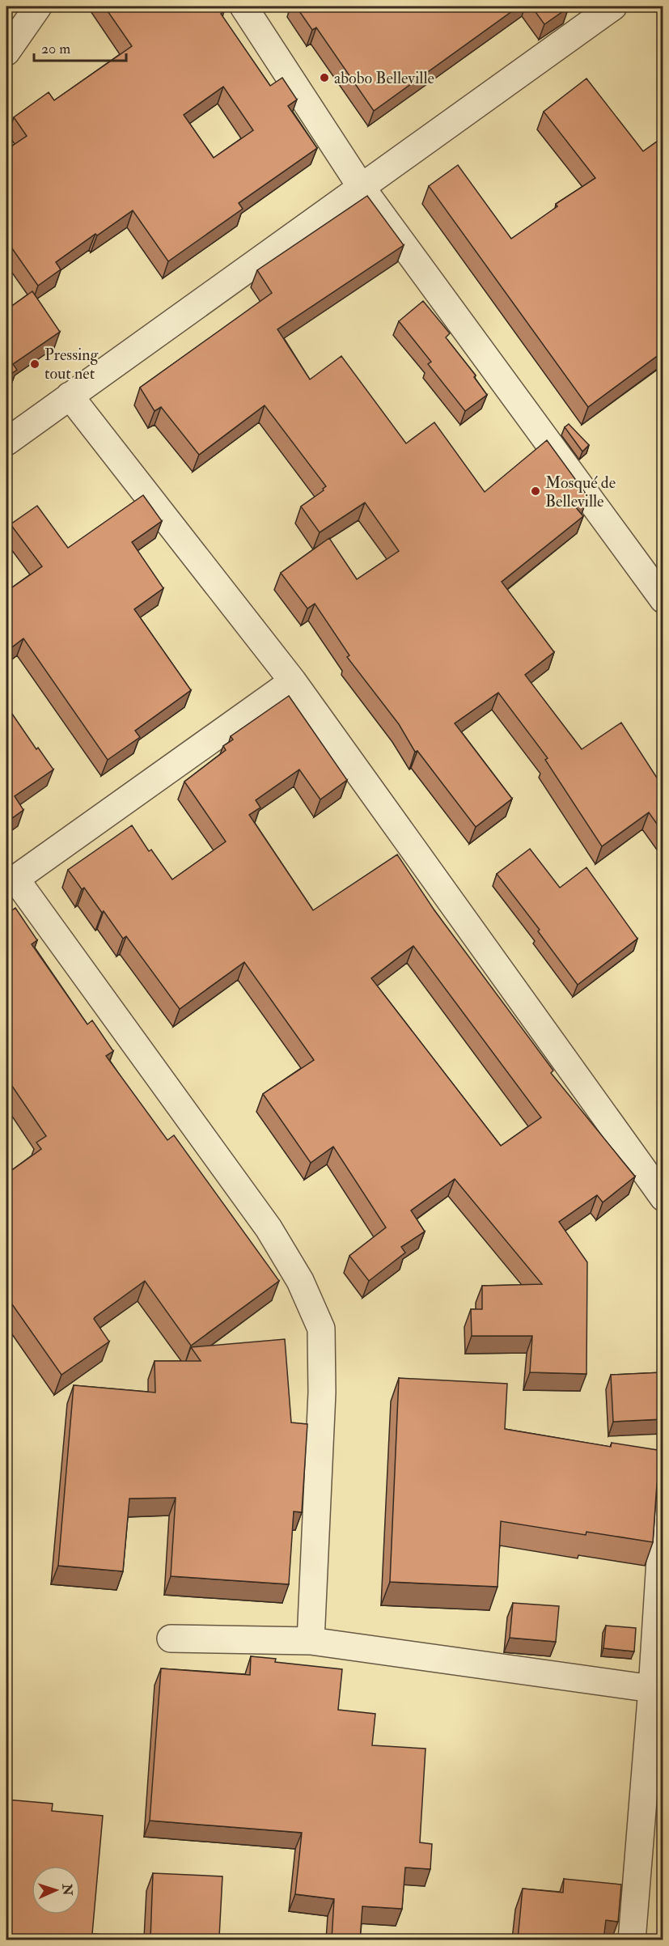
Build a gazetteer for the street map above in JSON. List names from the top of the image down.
{
  "places": ["abobo Belleville", "Pressing tout net", "Mosqué de Belleville"],
  "scale_bar": "20 m",
  "north": "right"
}
